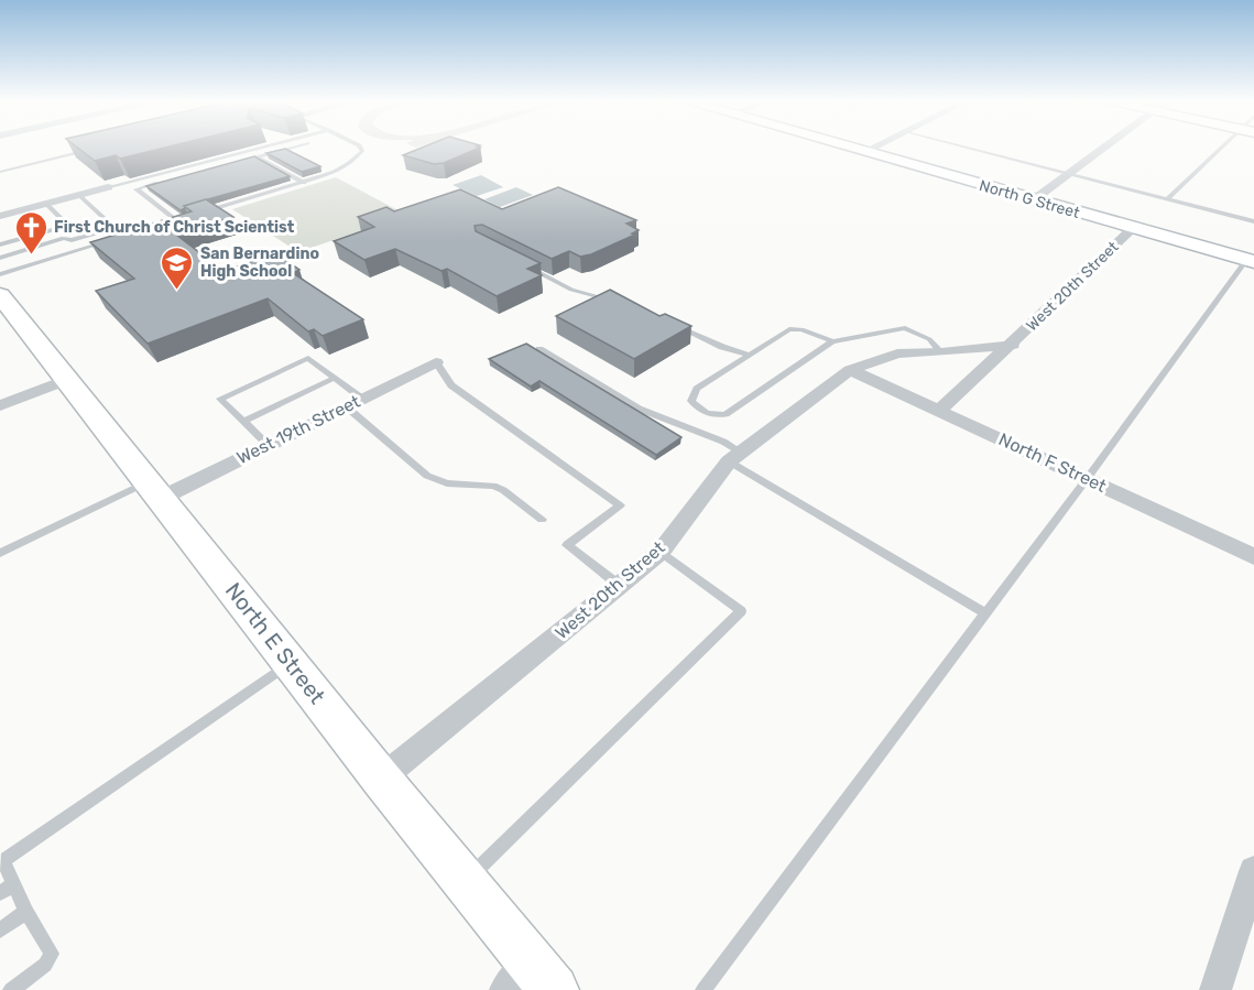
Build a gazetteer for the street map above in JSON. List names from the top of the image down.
{
  "streets": {
    "street": [
      "North G Street",
      "West 20th Street",
      "West 19th Street",
      "North F Street",
      "North E Street"
    ]
  },
  "crossings": [
    ["North G Street", "West 20th Street"],
    ["West 20th Street", "North F Street"],
    ["West 20th Street", "North E Street"],
    ["West 19th Street", "North E Street"]
  ],
  "places": {
    "church": ["First Church of Christ Scientist"],
    "school or university": ["San Bernardino High School"]
  }
}
